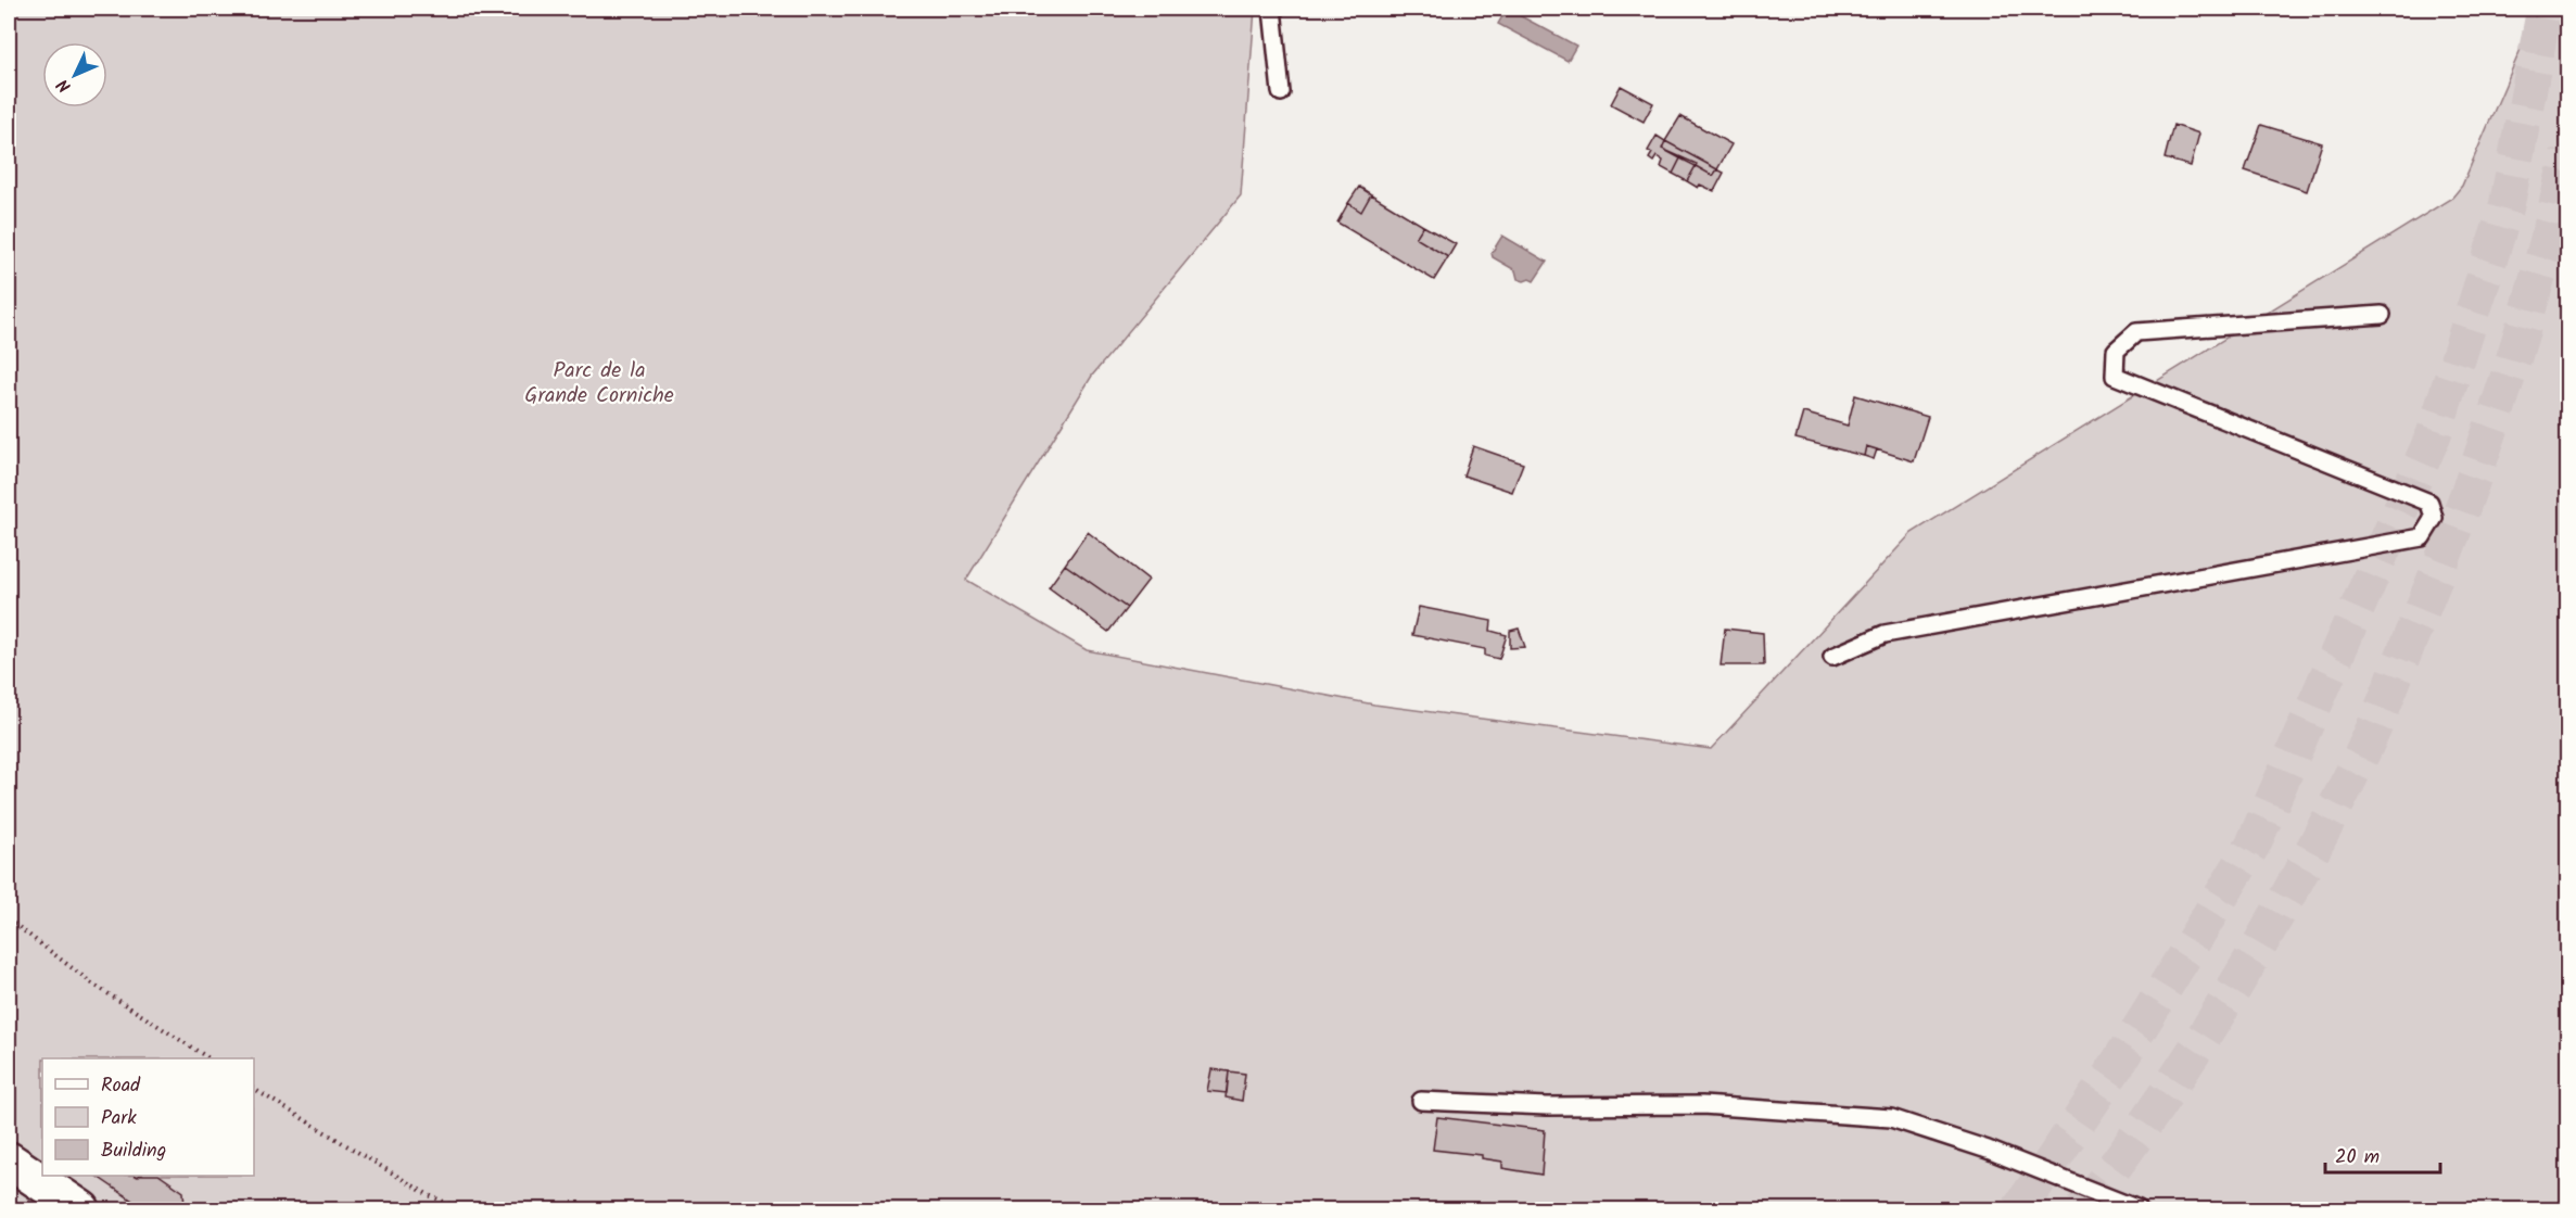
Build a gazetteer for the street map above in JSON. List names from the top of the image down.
{
  "parks": ["Parc de la Grande Corniche"],
  "legend": ["Road", "Park", "Building"],
  "scale_bar": "20 m",
  "north": "bottom left"
}
